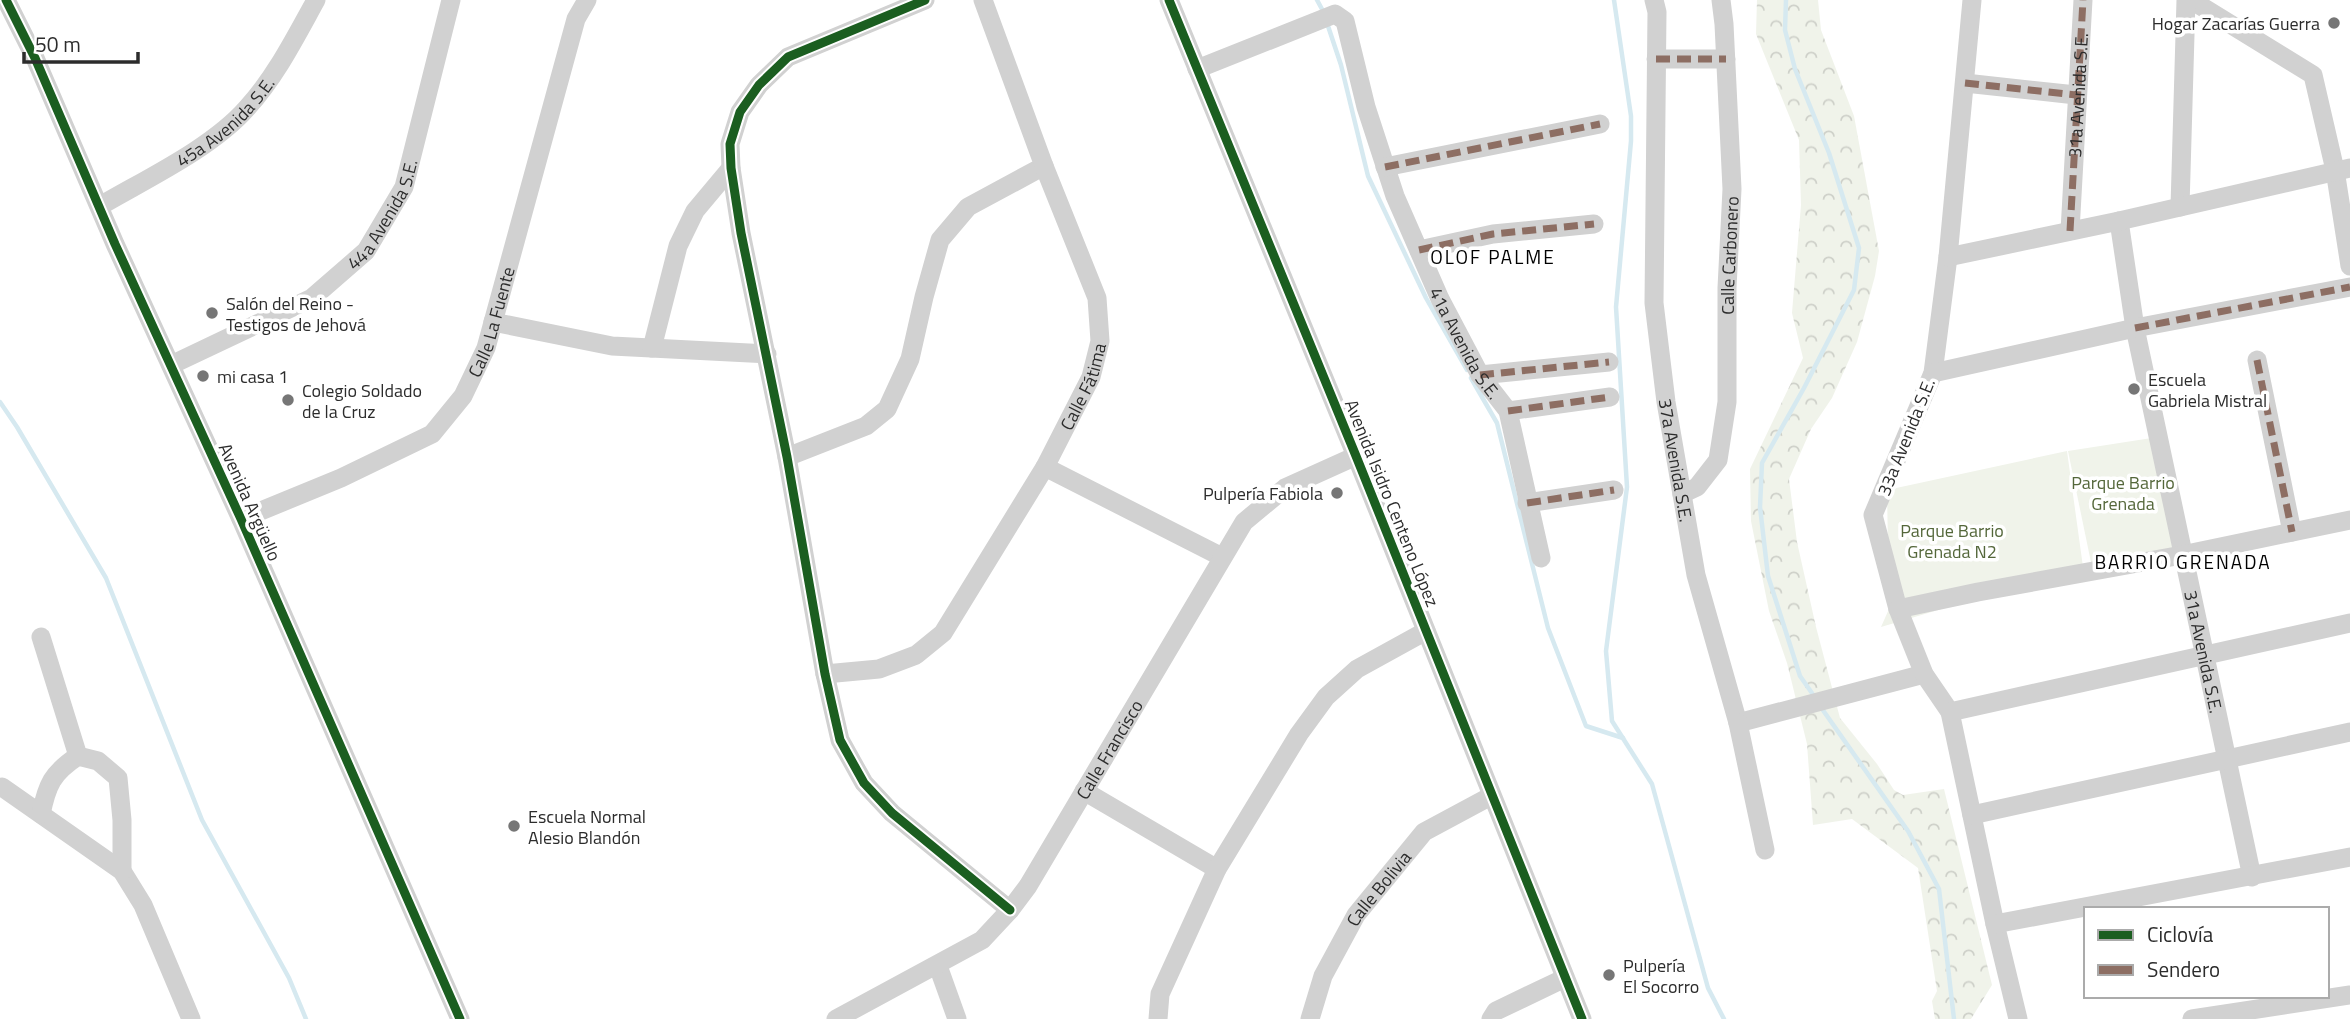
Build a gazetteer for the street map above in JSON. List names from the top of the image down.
{
  "streets": {
    "street": [
      "31a Avenida S.E.",
      "45a Avenida S.E.",
      "44a Avenida S.E.",
      "Calle Carbonero",
      "Calle La Fuente",
      "41a Avenida S.E.",
      "Calle Fátima",
      "33a Avenida S.E.",
      "37a Avenida S.E.",
      "Avenida Argüello",
      "Avenida Isidro Centeno López",
      "Calle Francisco",
      "Calle Bolivia"
    ]
  },
  "crossings": [
    ["45a Avenida S.E.", "Avenida Argüello"],
    ["44a Avenida S.E.", "Avenida Argüello"],
    ["Calle Carbonero", "37a Avenida S.E."],
    ["Calle La Fuente", "Avenida Argüello"],
    ["41a Avenida S.E.", "Avenida Isidro Centeno López"],
    ["Avenida Isidro Centeno López", "Calle Francisco"],
    ["Avenida Isidro Centeno López", "Calle Bolivia"]
  ],
  "districts": ["OLOF PALME", "BARRIO GRENADA"],
  "parks": ["Parque Barrio Grenada", "Parque Barrio Grenada N2"],
  "places": [
    "Hogar Zacarías Guerra",
    "Salón del Reino - Testigos de Jehová",
    "mi casa 1",
    "Escuela Gabriela Mistral",
    "Colegio Soldado de la Cruz",
    "Pulpería Fabiola",
    "Escuela Normal Alesio Blandón",
    "Pulpería El Socorro"
  ],
  "legend": ["Ciclovía", "Sendero"],
  "scale_bar": "50 m"
}
